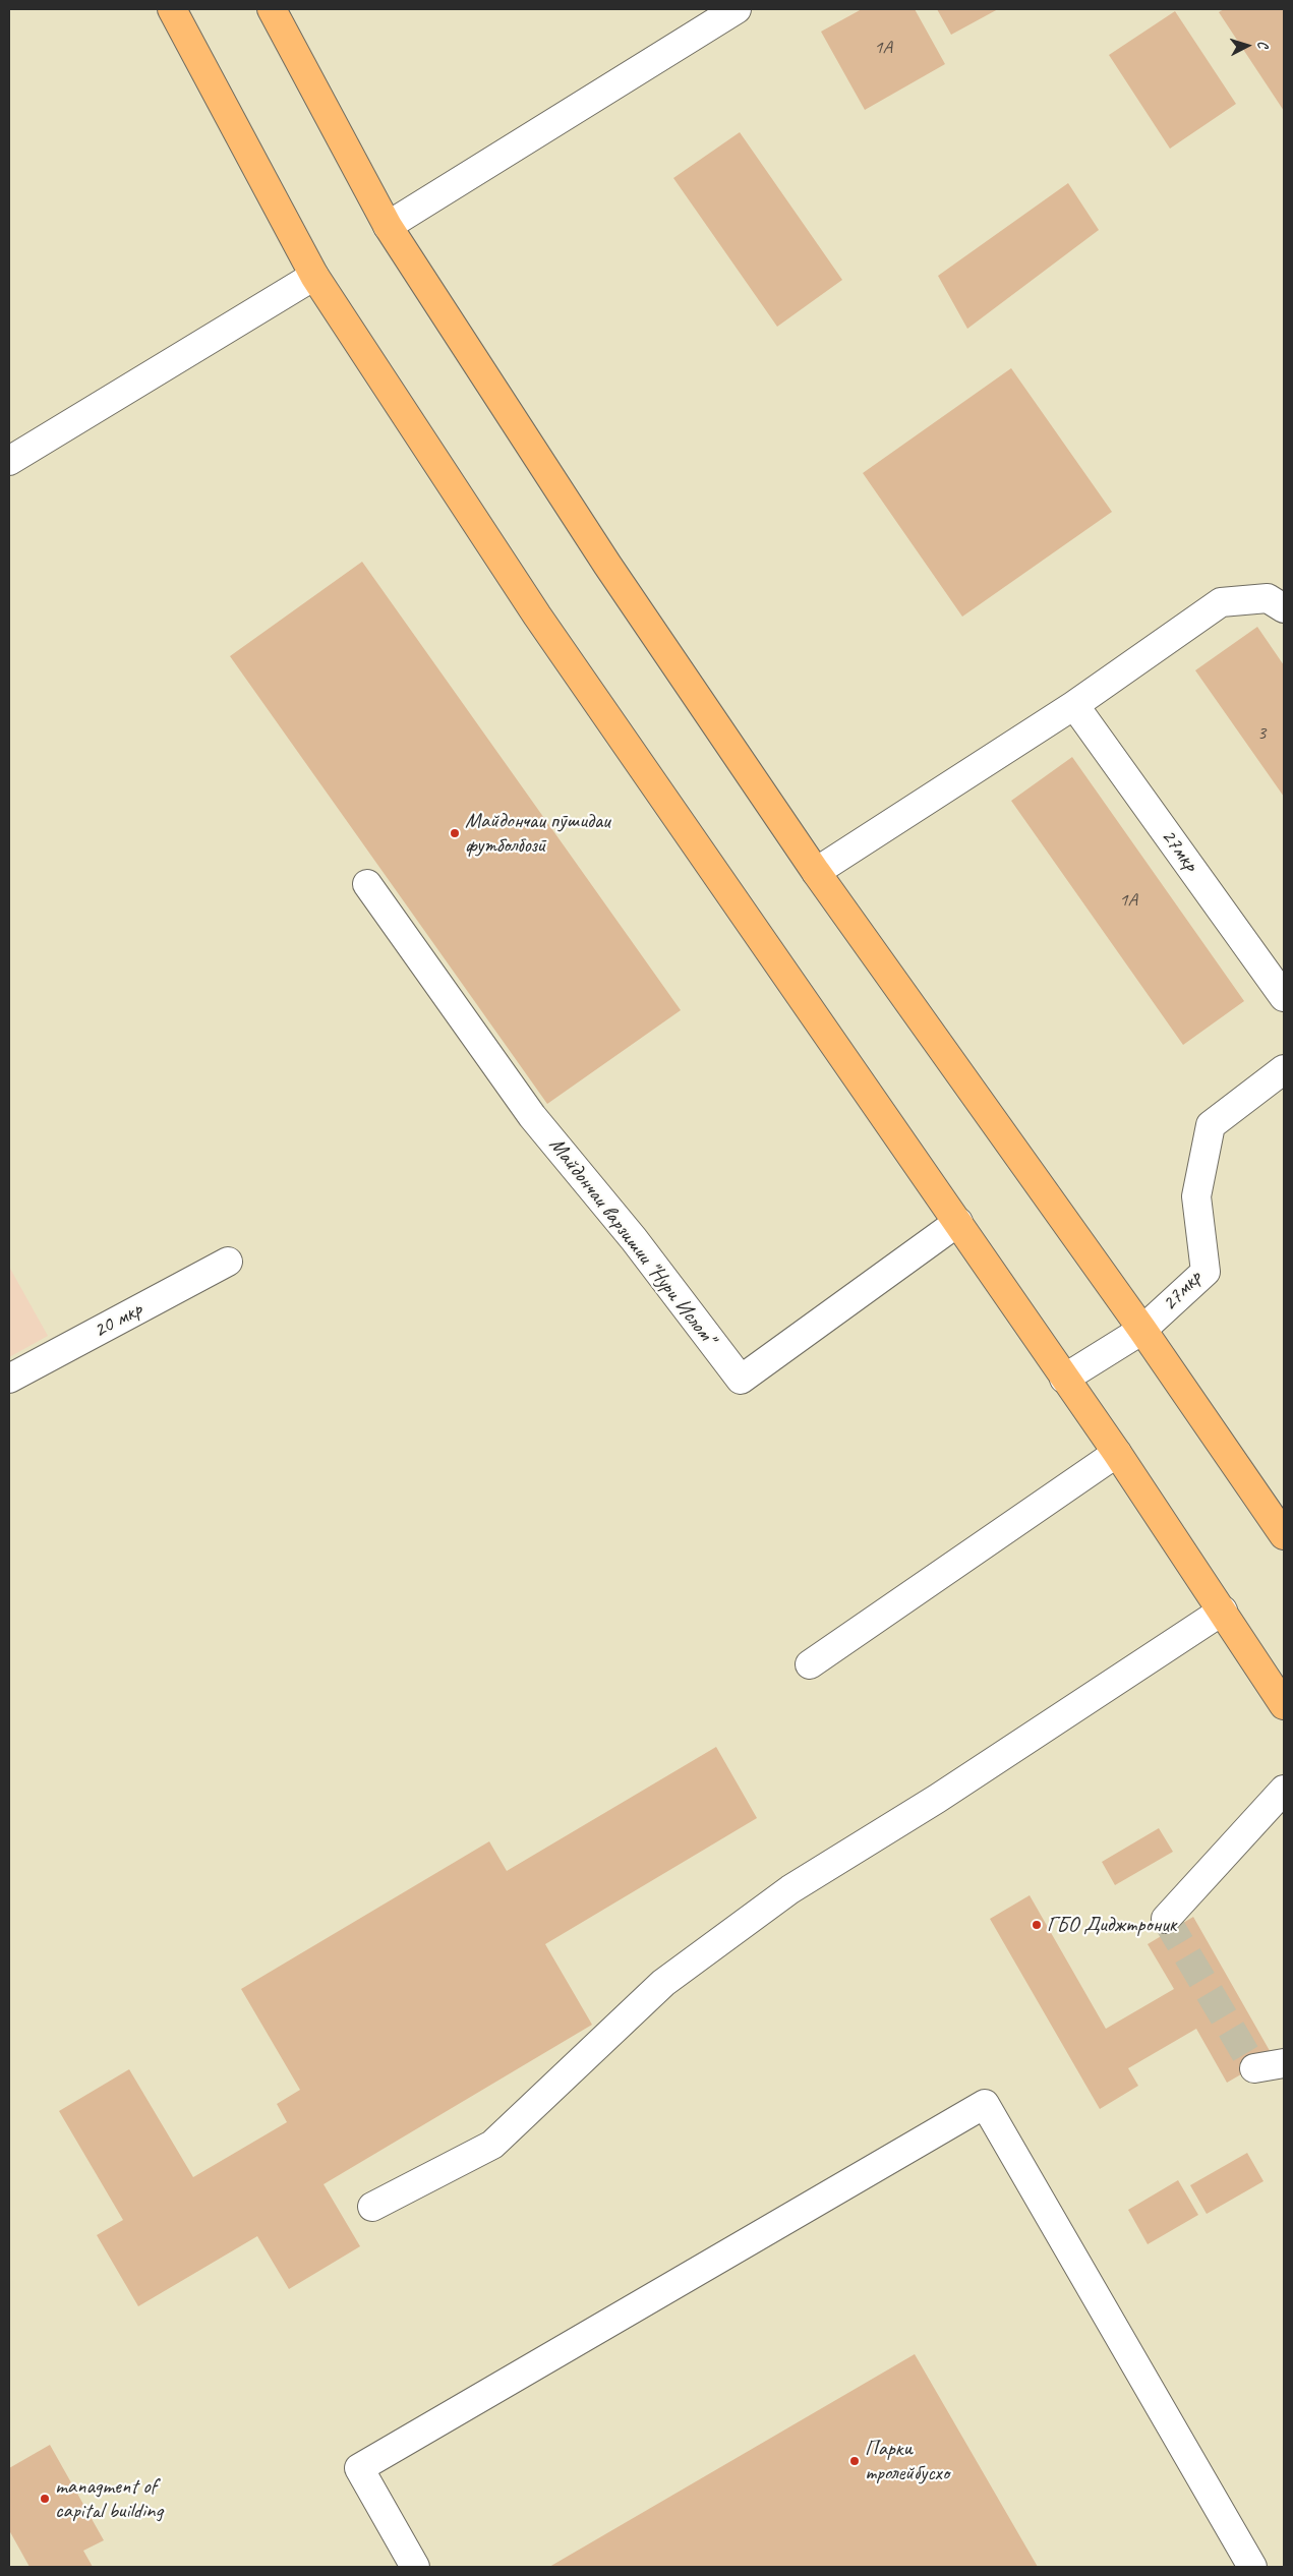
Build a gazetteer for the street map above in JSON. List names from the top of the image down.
{
  "streets": {
    "street": ["27мкр", "Майдончаи варзишии \"Нури Ислом\"", "20 мкр"]
  },
  "places": [
    "Майдончаи пӯшидаи футболбозӣ",
    "ГБО Диджтроник",
    "Парки тролейбусхо",
    "managment of capital building"
  ],
  "house_numbers": ["1А", "3", "1А"],
  "north": "right"
}
